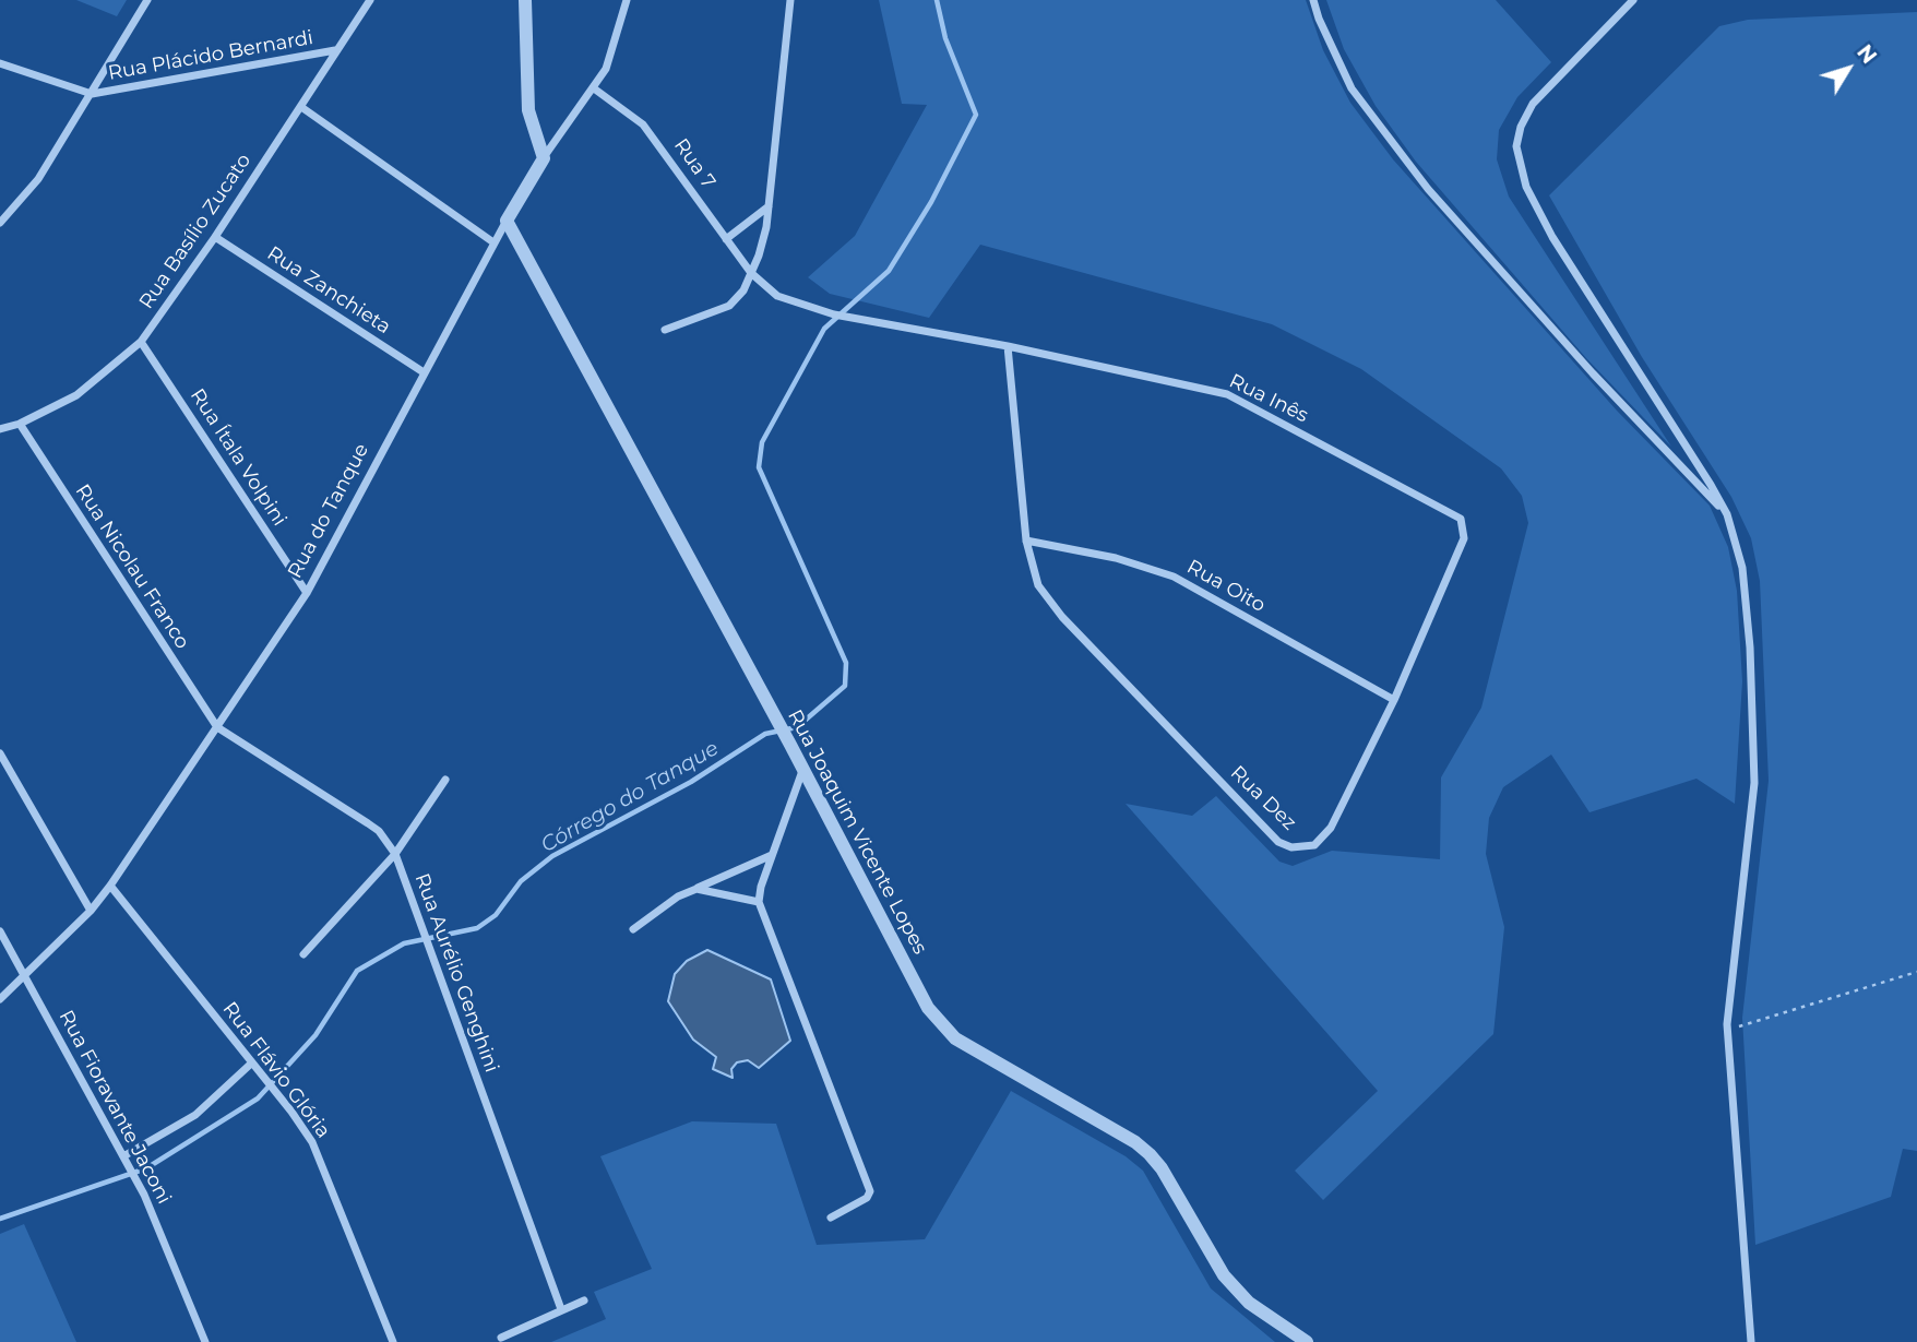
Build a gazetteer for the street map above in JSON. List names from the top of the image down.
{
  "streets": {
    "street": [
      "Rua Plácido Bernardi",
      "Rua 7",
      "Rua Basílio Zucato",
      "Rua Zanchieta",
      "Rua Inês",
      "Rua Ítala Volpini",
      "Rua do Tanque",
      "Rua Nicolau Franco",
      "Rua Oito",
      "Rua Dez",
      "Rua Joaquim Vicente Lopes",
      "Rua Aurélio Genghini",
      "Rua Flávio Glória",
      "Rua Fioravante Jaconi"
    ]
  },
  "crossings": [
    ["Rua Plácido Bernardi", "Rua Basílio Zucato"],
    ["Rua 7", "Rua Inês"],
    ["Rua 7", "Rua do Tanque"],
    ["Rua Basílio Zucato", "Rua Zanchieta"],
    ["Rua Basílio Zucato", "Rua Ítala Volpini"],
    ["Rua Basílio Zucato", "Rua Nicolau Franco"],
    ["Rua Zanchieta", "Rua do Tanque"],
    ["Rua Inês", "Rua Dez"],
    ["Rua Ítala Volpini", "Rua do Tanque"],
    ["Rua do Tanque", "Rua Nicolau Franco"],
    ["Rua do Tanque", "Rua Joaquim Vicente Lopes"],
    ["Rua do Tanque", "Rua Aurélio Genghini"],
    ["Rua do Tanque", "Rua Flávio Glória"],
    ["Rua do Tanque", "Rua Fioravante Jaconi"],
    ["Rua Nicolau Franco", "Rua Aurélio Genghini"],
    ["Rua Oito", "Rua Dez"]
  ],
  "water": ["Córrego do Tanque"],
  "north": "top right"
}
